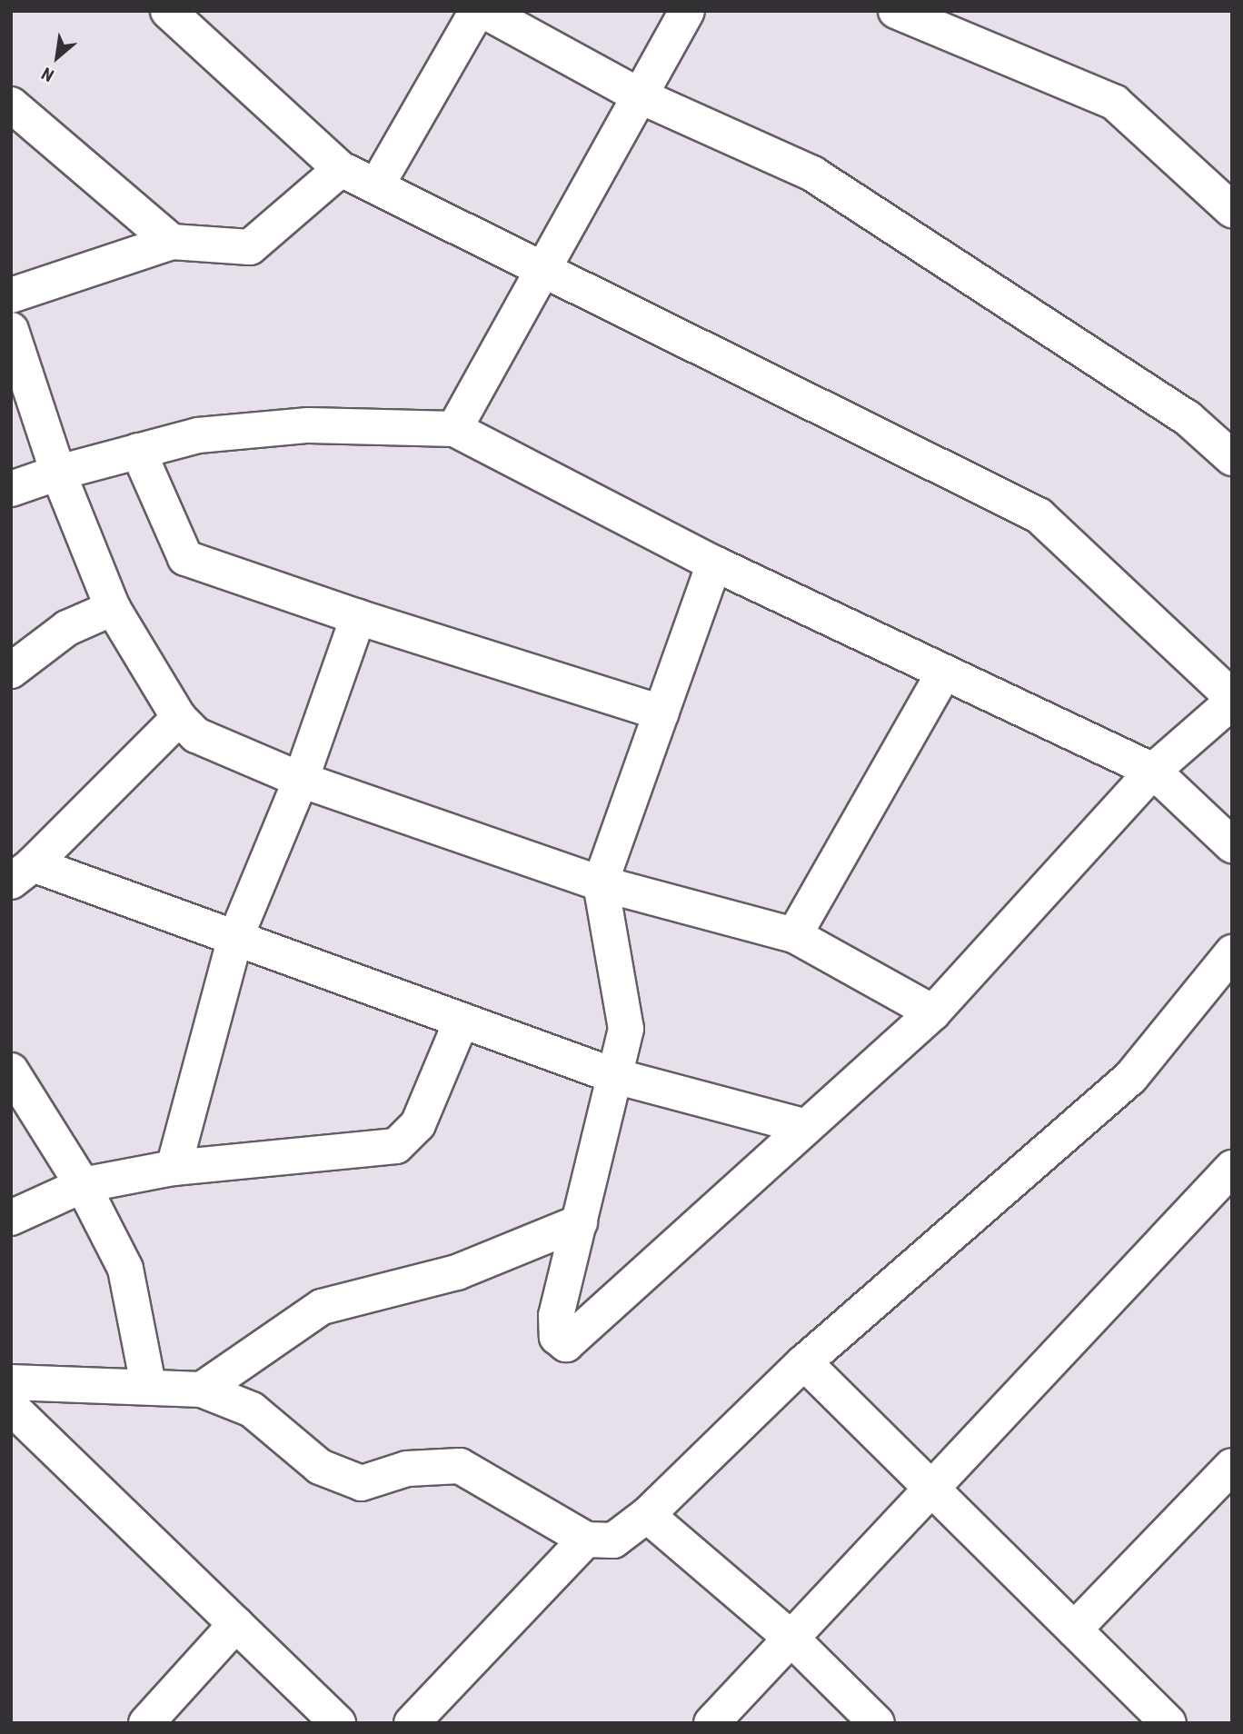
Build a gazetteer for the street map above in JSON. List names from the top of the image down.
{
  "north": "bottom left"
}
